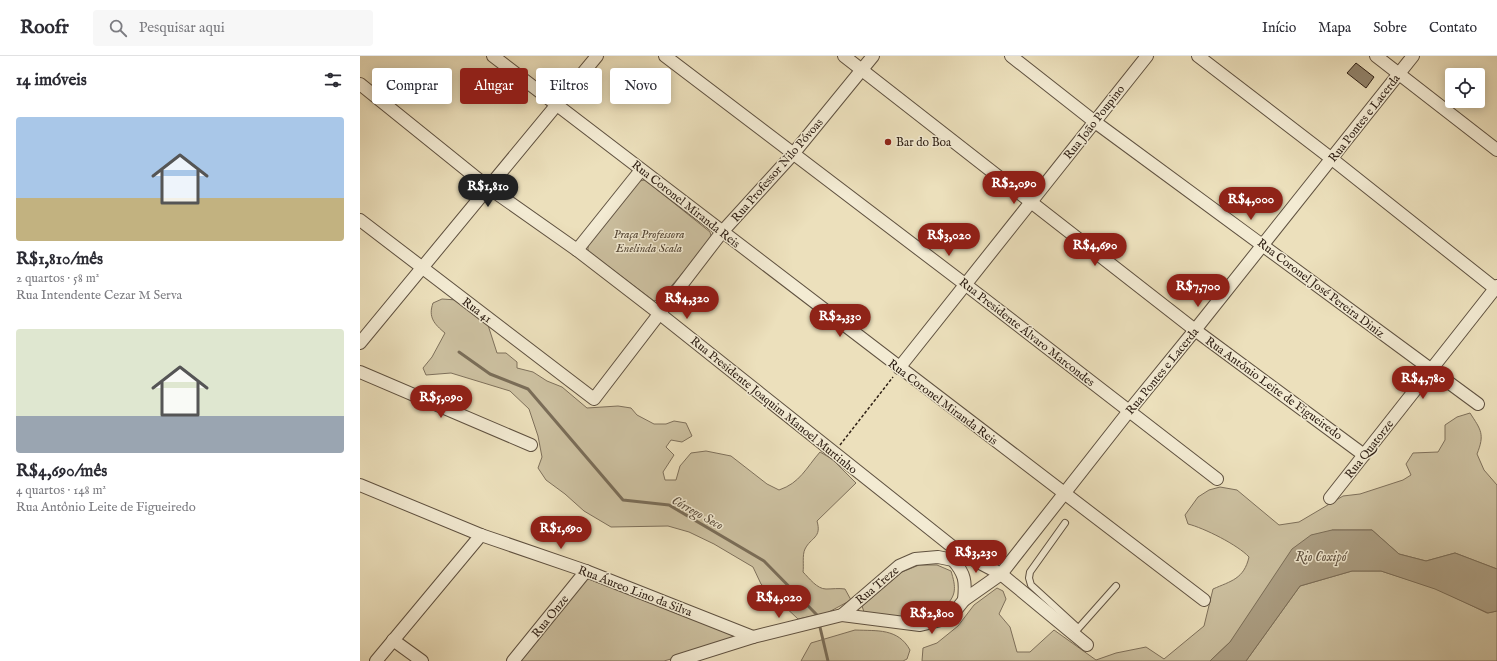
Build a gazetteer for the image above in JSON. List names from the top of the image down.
{
  "streets": {
    "street": [
      "Rua Pontes e Lacerda",
      "Rua João Poupino",
      "Rua Professor Nilo Póvoas",
      "Rua Coronel Miranda Reis",
      "Rua Coronel José Pereira Diniz",
      "Rua 41",
      "Rua Presidente Álvaro Marcondes",
      "Rua Antônio Leite de Figueiredo",
      "Rua Presidente Joaquim Manoel Murtinho",
      "Rua Quatorze",
      "Rua Treze",
      "Rua Áureo Lino da Silva",
      "Rua Onze"
    ]
  },
  "crossings": [
    ["Rua Pontes e Lacerda", "Rua Coronel Miranda Reis"],
    ["Rua Pontes e Lacerda", "Rua Coronel José Pereira Diniz"],
    ["Rua Pontes e Lacerda", "Rua Presidente Álvaro Marcondes"],
    ["Rua Pontes e Lacerda", "Rua Antônio Leite de Figueiredo"],
    ["Rua Pontes e Lacerda", "Rua Presidente Joaquim Manoel Murtinho"],
    ["Rua Pontes e Lacerda", "Rua Treze"],
    ["Rua João Poupino", "Rua Coronel Miranda Reis"],
    ["Rua João Poupino", "Rua Coronel José Pereira Diniz"],
    ["Rua João Poupino", "Rua Presidente Álvaro Marcondes"],
    ["Rua João Poupino", "Rua Antônio Leite de Figueiredo"],
    ["Rua Professor Nilo Póvoas", "Rua Coronel Miranda Reis"],
    ["Rua Professor Nilo Póvoas", "Rua 41"],
    ["Rua Professor Nilo Póvoas", "Rua Presidente Álvaro Marcondes"],
    ["Rua Professor Nilo Póvoas", "Rua Antônio Leite de Figueiredo"],
    ["Rua Professor Nilo Póvoas", "Rua Presidente Joaquim Manoel Murtinho"],
    ["Rua Coronel José Pereira Diniz", "Rua Quatorze"],
    ["Rua Antônio Leite de Figueiredo", "Rua Quatorze"],
    ["Rua Presidente Joaquim Manoel Murtinho", "Rua Treze"],
    ["Rua Treze", "Rua Áureo Lino da Silva"],
    ["Rua Áureo Lino da Silva", "Rua Onze"]
  ],
  "water": ["Córrego Seco", "Rio Coxipó"],
  "parks": ["Praça Professora Enelinda Scala"],
  "places": ["Bar do Boa"],
  "page": {
    "header": "Roofr",
    "search": "Pesquisar aqui",
    "nav": [
      "Início",
      "Mapa",
      "Sobre",
      "Contato"
    ],
    "heading": "14 imóveis",
    "chip": [
      "Comprar",
      "Alugar",
      "Filtros",
      "Novo"
    ],
    "list": [
      {
        "name": "R$1,810/mês",
        "note": "2 quartos · 58 m² · Rua Intendente Cezar M Serva"
      },
      {
        "name": "R$4,690/mês",
        "note": "4 quartos · 148 m² · Rua Antônio Leite de Figueiredo"
      }
    ],
    "price": [
      "R$2,090",
      "R$1,810",
      "R$4,000",
      "R$3,020",
      "R$4,690",
      "R$7,700",
      "R$4,320",
      "R$2,330",
      "R$4,780",
      "R$5,090",
      "R$1,690",
      "R$3,230",
      "R$4,020",
      "R$2,800"
    ]
  }
}
